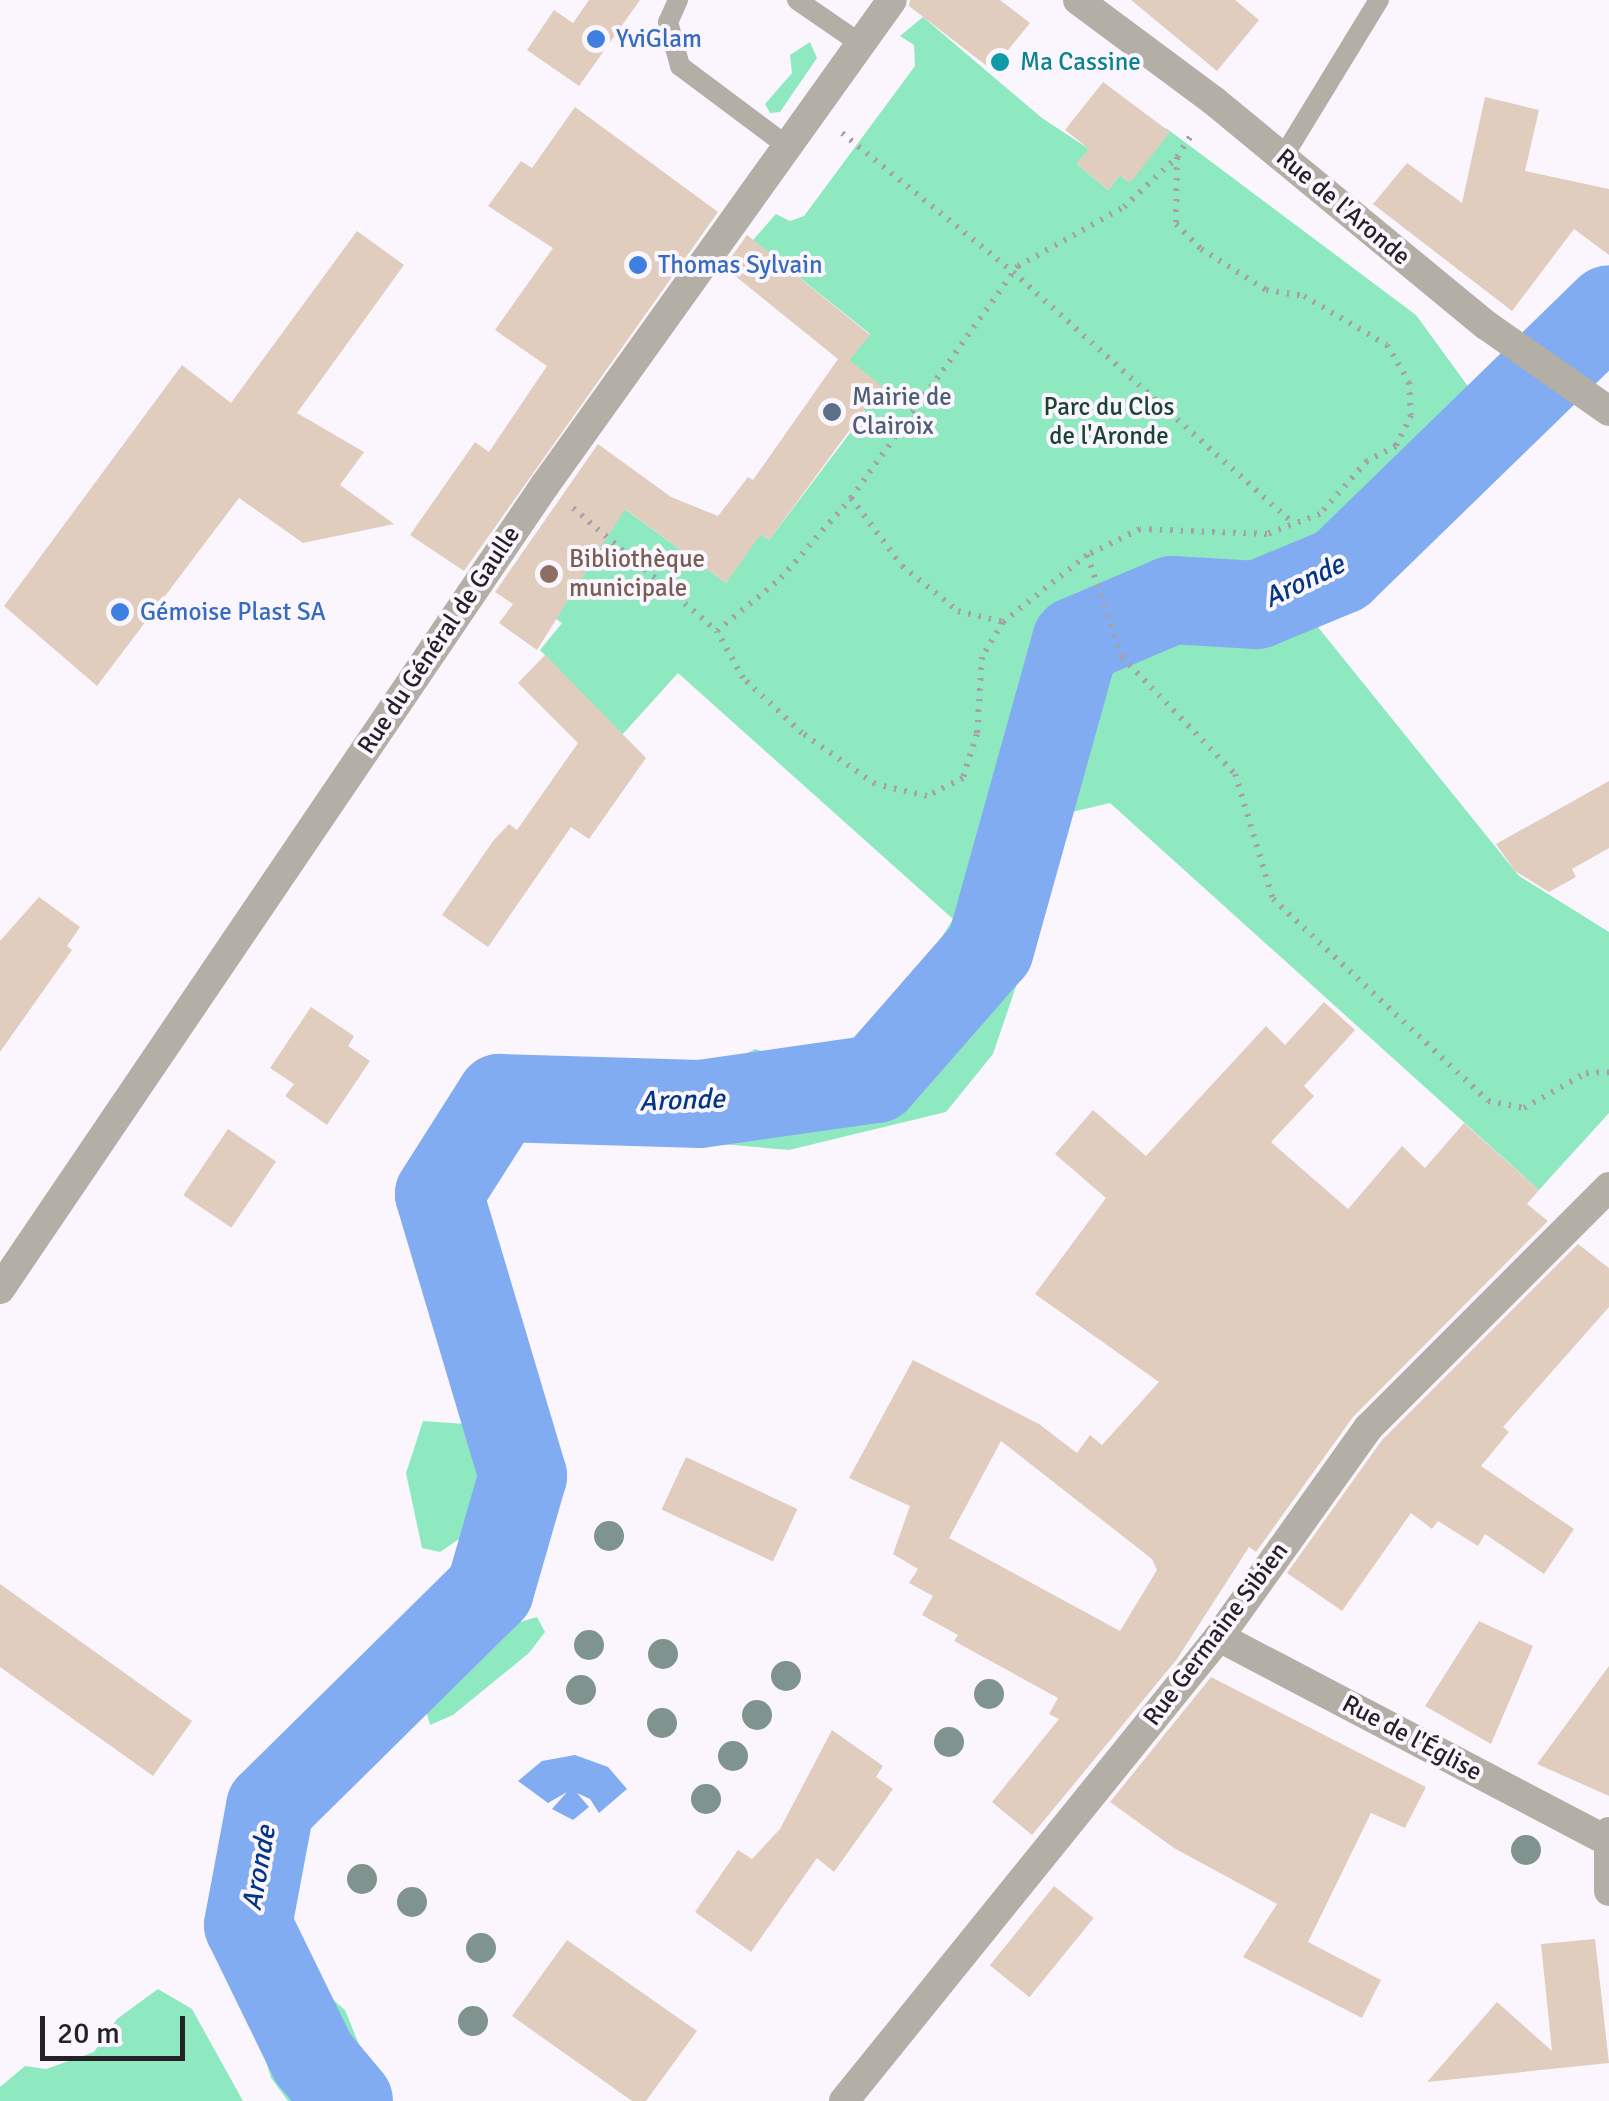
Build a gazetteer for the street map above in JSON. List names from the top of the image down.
{
  "streets": {
    "street": [
      "Rue de l'Aronde",
      "Rue du Général de Gaulle",
      "Rue Germaine Sibien",
      "Rue de l'Église"
    ]
  },
  "crossings": [
    ["Rue Germaine Sibien", "Rue de l'Église"]
  ],
  "water": ["Aronde"],
  "parks": ["Parc du Clos de l'Aronde"],
  "places": [
    "YviGlam",
    "Ma Cassine",
    "Thomas Sylvain",
    "Mairie de Clairoix",
    "Bibliothèque municipale",
    "Gémoise Plast SA"
  ],
  "scale_bar": "20 m"
}
